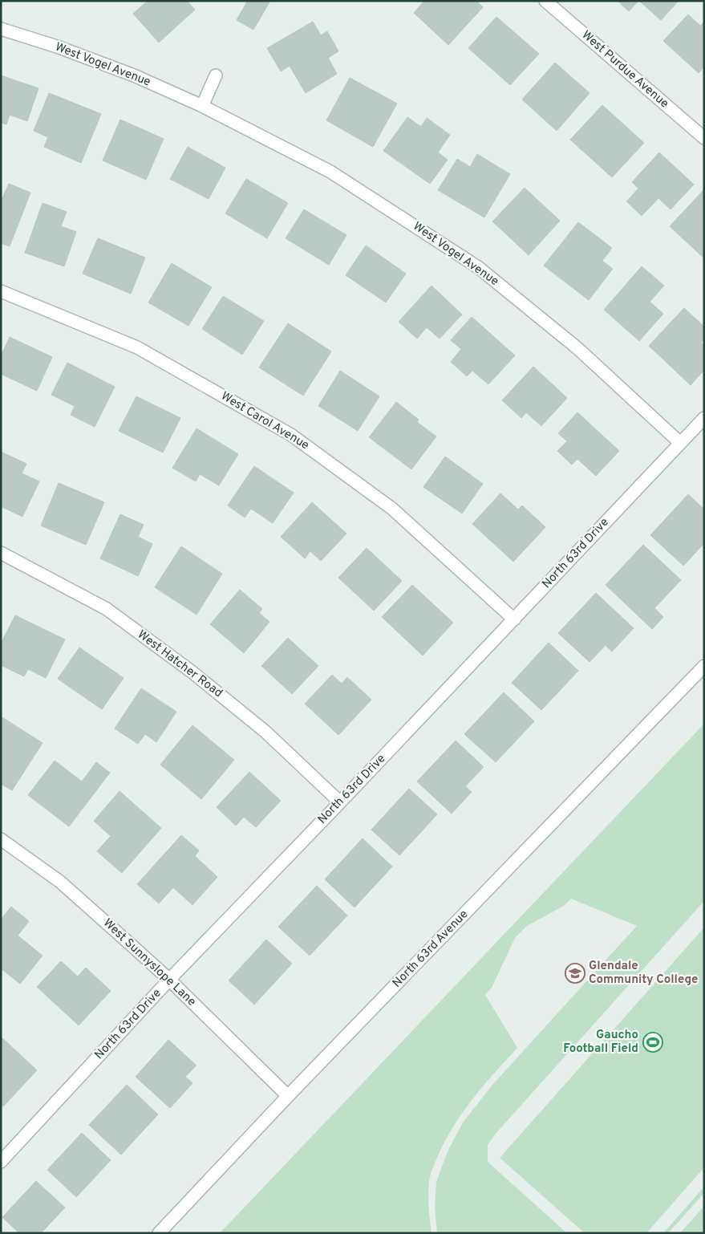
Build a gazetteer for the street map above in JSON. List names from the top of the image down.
{
  "streets": {
    "street": [
      "West Vogel Avenue",
      "West Purdue Avenue",
      "West Carol Avenue",
      "North 63rd Drive",
      "West Hatcher Road",
      "North 63rd Avenue",
      "West Sunnyslope Lane"
    ]
  },
  "crossings": [
    ["West Vogel Avenue", "North 63rd Drive"],
    ["West Carol Avenue", "North 63rd Drive"],
    ["North 63rd Drive", "West Hatcher Road"],
    ["North 63rd Drive", "West Sunnyslope Lane"],
    ["North 63rd Avenue", "West Sunnyslope Lane"]
  ],
  "places": {
    "school or university": ["Glendale Community College"],
    "sports": ["Gaucho Football Field"]
  }
}
